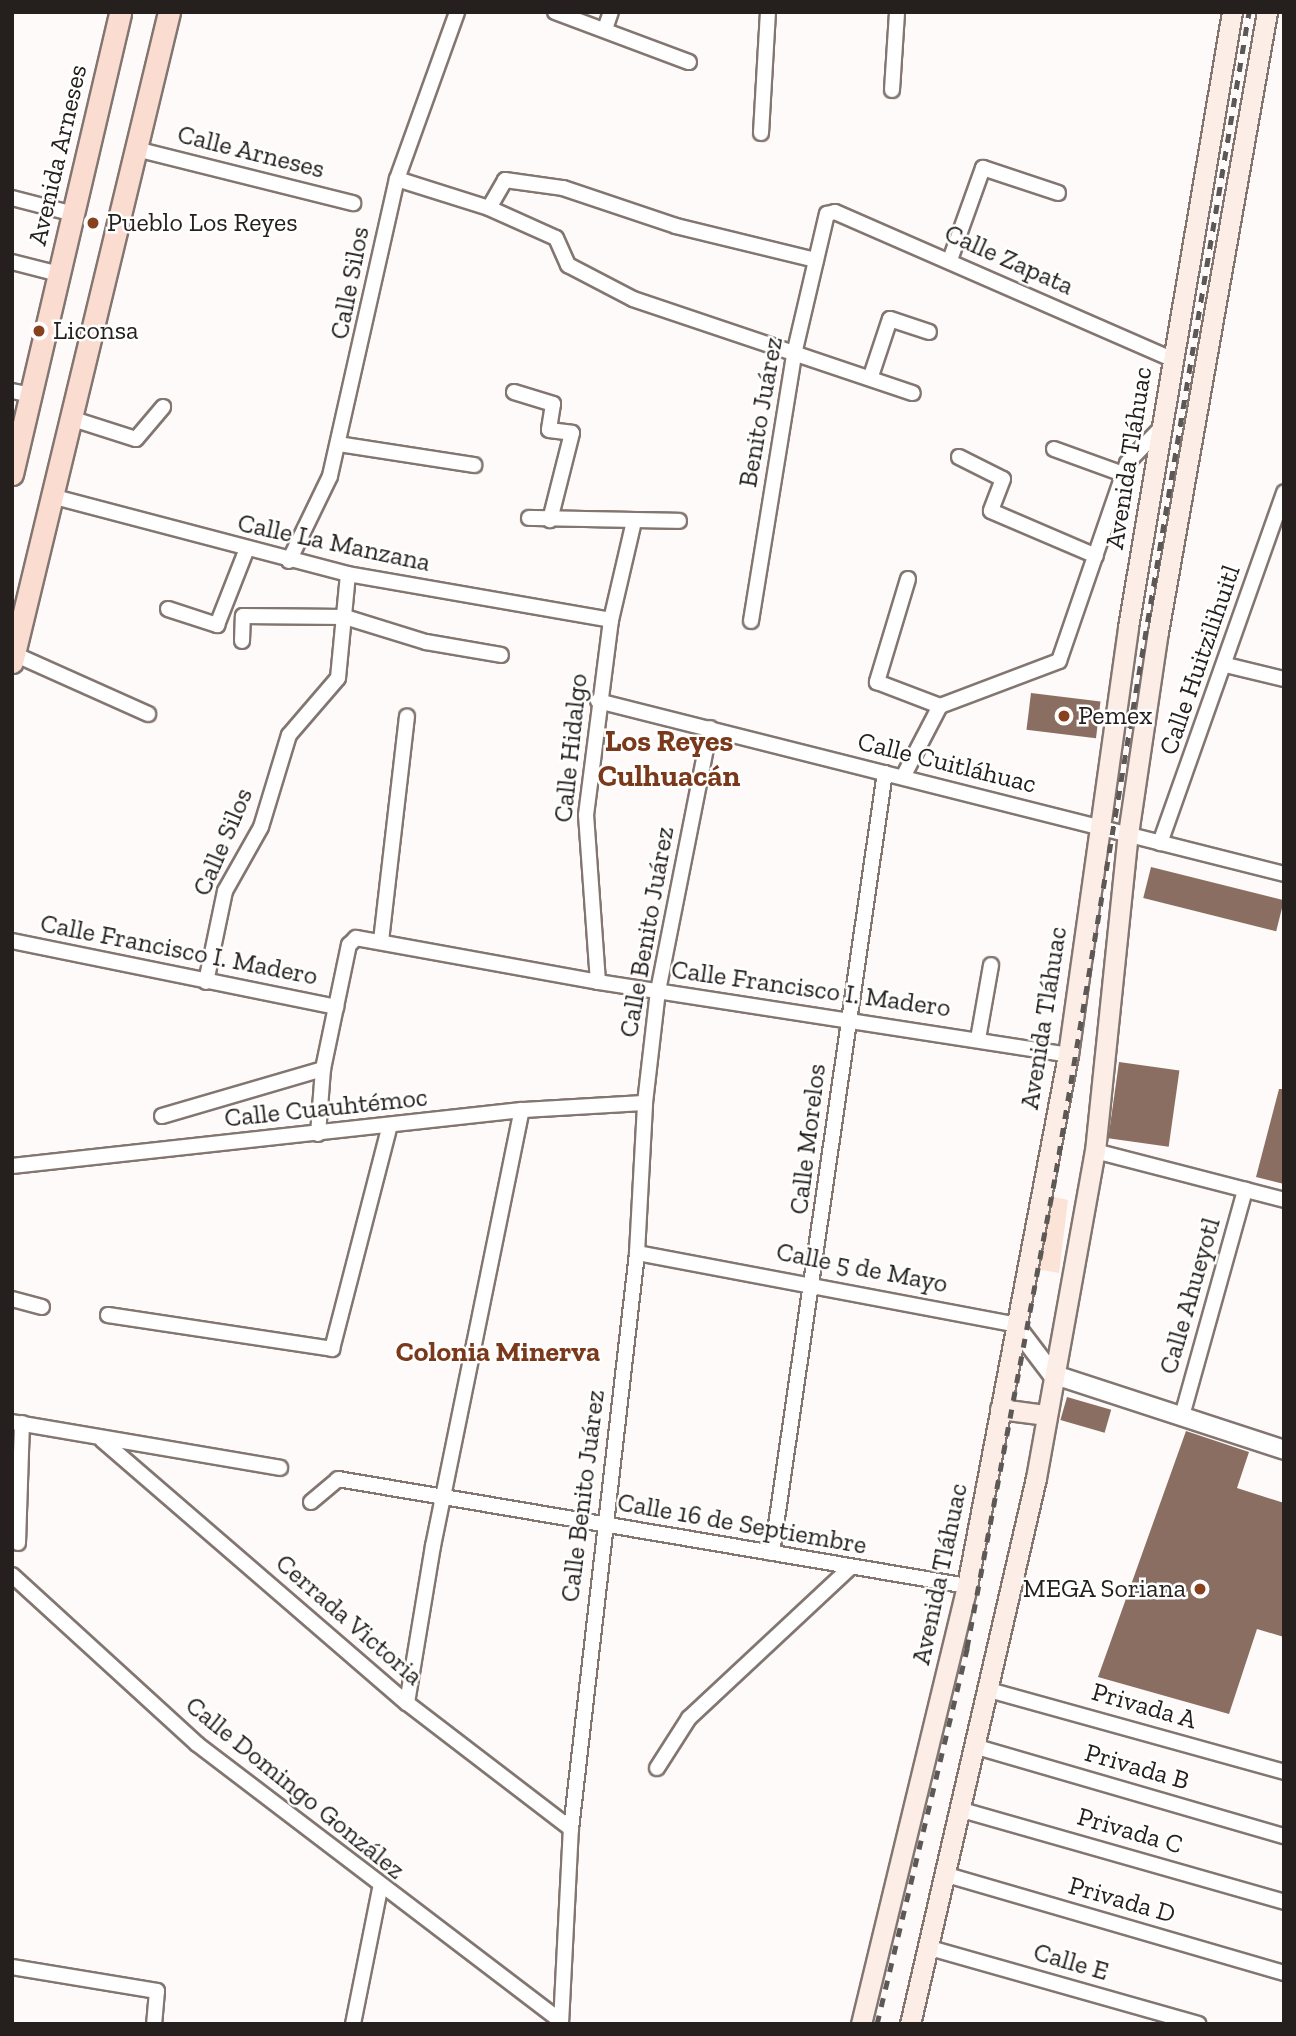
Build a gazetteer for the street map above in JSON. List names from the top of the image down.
{
  "streets": {
    "main road": ["Avenida Arneses", "Avenida Tláhuac"],
    "street": [
      "Calle Arneses",
      "Calle Zapata",
      "Calle Silos",
      "Benito Juárez",
      "Calle La Manzana",
      "Calle Huitzilihuitl",
      "Calle Hidalgo",
      "Calle Cuitláhuac",
      "Calle Benito Juárez",
      "Calle Francisco I. Madero",
      "Calle Cuauhtémoc",
      "Calle Morelos",
      "Calle 5 de Mayo",
      "Calle Ahueyotl",
      "Calle 16 de Septiembre",
      "Cerrada Victoria",
      "Privada A",
      "Privada B",
      "Calle Domingo González",
      "Privada C",
      "Privada D",
      "Calle E"
    ]
  },
  "crossings": [
    ["Calle Zapata", "Benito Juárez"],
    ["Calle Zapata", "Avenida Tláhuac"],
    ["Calle Silos", "Calle La Manzana"],
    ["Calle Silos", "Calle Francisco I. Madero"],
    ["Avenida Tláhuac", "Calle Cuitláhuac"],
    ["Avenida Tláhuac", "Calle Francisco I. Madero"],
    ["Avenida Tláhuac", "Calle 5 de Mayo"],
    ["Avenida Tláhuac", "Calle 16 de Septiembre"],
    ["Calle La Manzana", "Calle Hidalgo"],
    ["Calle Huitzilihuitl", "Calle Cuitláhuac"],
    ["Calle Hidalgo", "Calle Cuitláhuac"],
    ["Calle Hidalgo", "Calle Francisco I. Madero"],
    ["Calle Cuitláhuac", "Calle Benito Juárez"],
    ["Calle Cuitláhuac", "Calle Morelos"],
    ["Calle Benito Juárez", "Calle Francisco I. Madero"],
    ["Calle Benito Juárez", "Calle Cuauhtémoc"],
    ["Calle Benito Juárez", "Calle 5 de Mayo"],
    ["Calle Benito Juárez", "Calle 16 de Septiembre"],
    ["Calle Benito Juárez", "Cerrada Victoria"],
    ["Calle Benito Juárez", "Calle Domingo González"],
    ["Calle Francisco I. Madero", "Calle Cuauhtémoc"],
    ["Calle Francisco I. Madero", "Calle Morelos"],
    ["Calle Morelos", "Calle 5 de Mayo"],
    ["Calle Morelos", "Calle 16 de Septiembre"]
  ],
  "districts": ["Los Reyes Culhuacán", "Colonia Minerva"],
  "places": [
    "Pueblo Los Reyes",
    "Liconsa",
    "Pemex",
    "MEGA Soriana"
  ]
}
